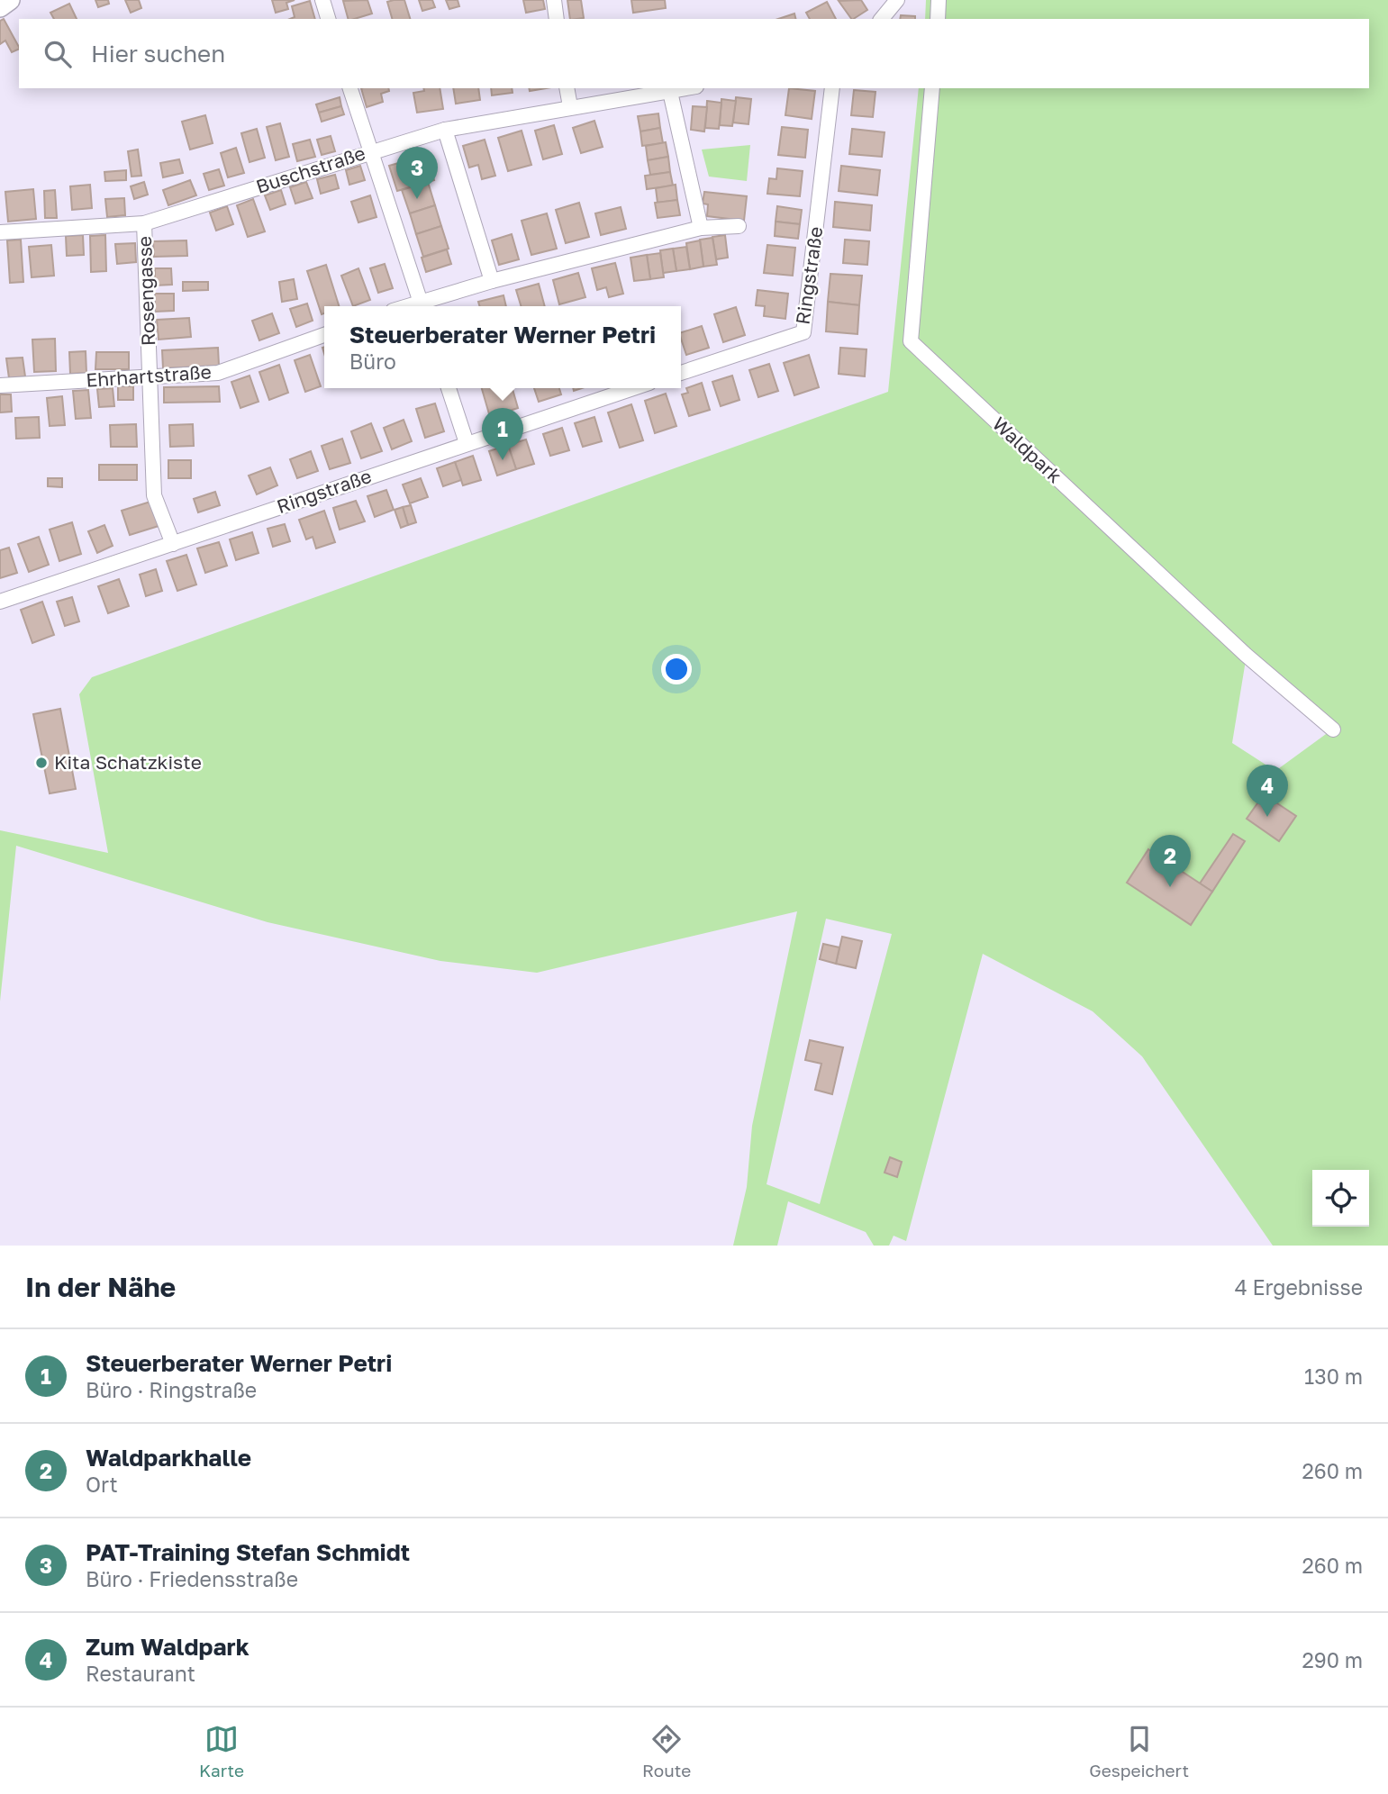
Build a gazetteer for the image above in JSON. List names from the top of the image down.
{
  "streets": {
    "street": [
      "Buschstraße",
      "Ringstraße",
      "Rosengasse",
      "Ehrhartstraße",
      "Waldpark"
    ]
  },
  "crossings": [
    ["Buschstraße", "Rosengasse"],
    ["Ringstraße", "Rosengasse"],
    ["Rosengasse", "Ehrhartstraße"]
  ],
  "places": ["Kita Schatzkiste"],
  "page": {
    "search": "Hier suchen",
    "pins": [
      "3",
      "1",
      "4",
      "2"
    ],
    "popup": ["Steuerberater Werner Petri", "Büro"],
    "heading": ["In der Nähe", "4 Ergebnisse"],
    "list": [
      {
        "mark": "1",
        "name": "Steuerberater Werner Petri",
        "note": "Büro · Ringstraße",
        "value": "130 m"
      },
      {
        "mark": "2",
        "name": "Waldparkhalle",
        "note": "Ort",
        "value": "260 m"
      },
      {
        "mark": "3",
        "name": "PAT-Training Stefan Schmidt",
        "note": "Büro · Friedensstraße",
        "value": "260 m"
      },
      {
        "mark": "4",
        "name": "Zum Waldpark",
        "note": "Restaurant",
        "value": "290 m"
      }
    ],
    "nav": ["Karte", "Route", "Gespeichert"]
  }
}
